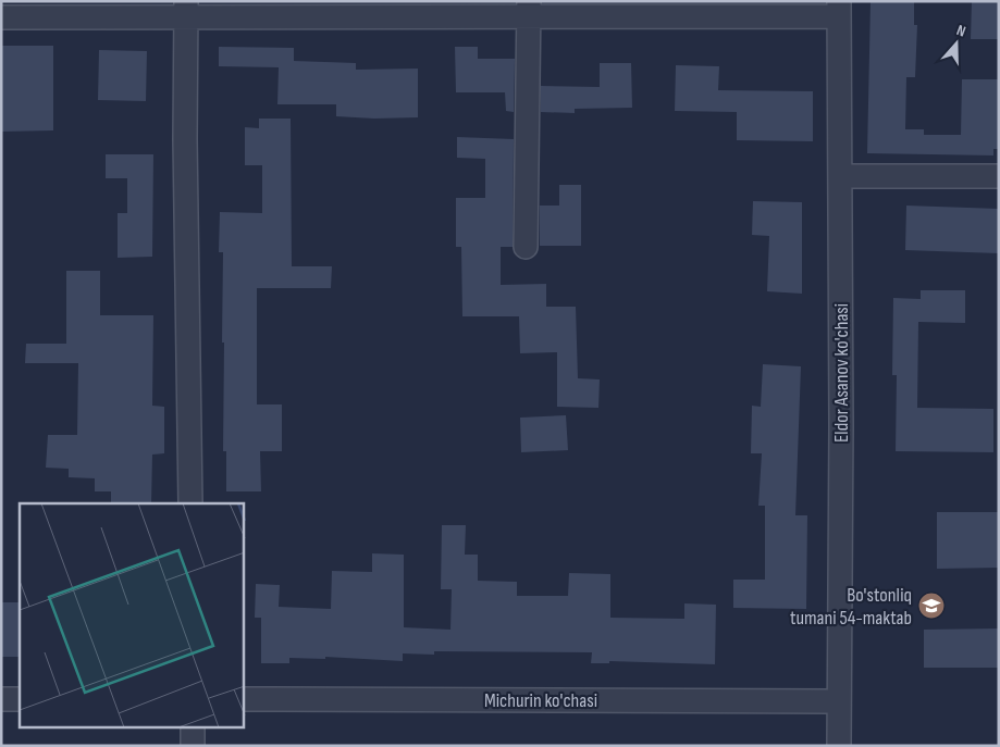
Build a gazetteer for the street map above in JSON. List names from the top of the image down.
{
  "streets": {
    "street": ["Eldor Asanov ko'chasi", "Michurin ko'chasi"]
  },
  "crossings": [
    ["Eldor Asanov ko'chasi", "Michurin ko'chasi"]
  ],
  "places": {
    "school or university": ["Bo'stonliq tumani 54-maktab"]
  },
  "north": "top"
}
